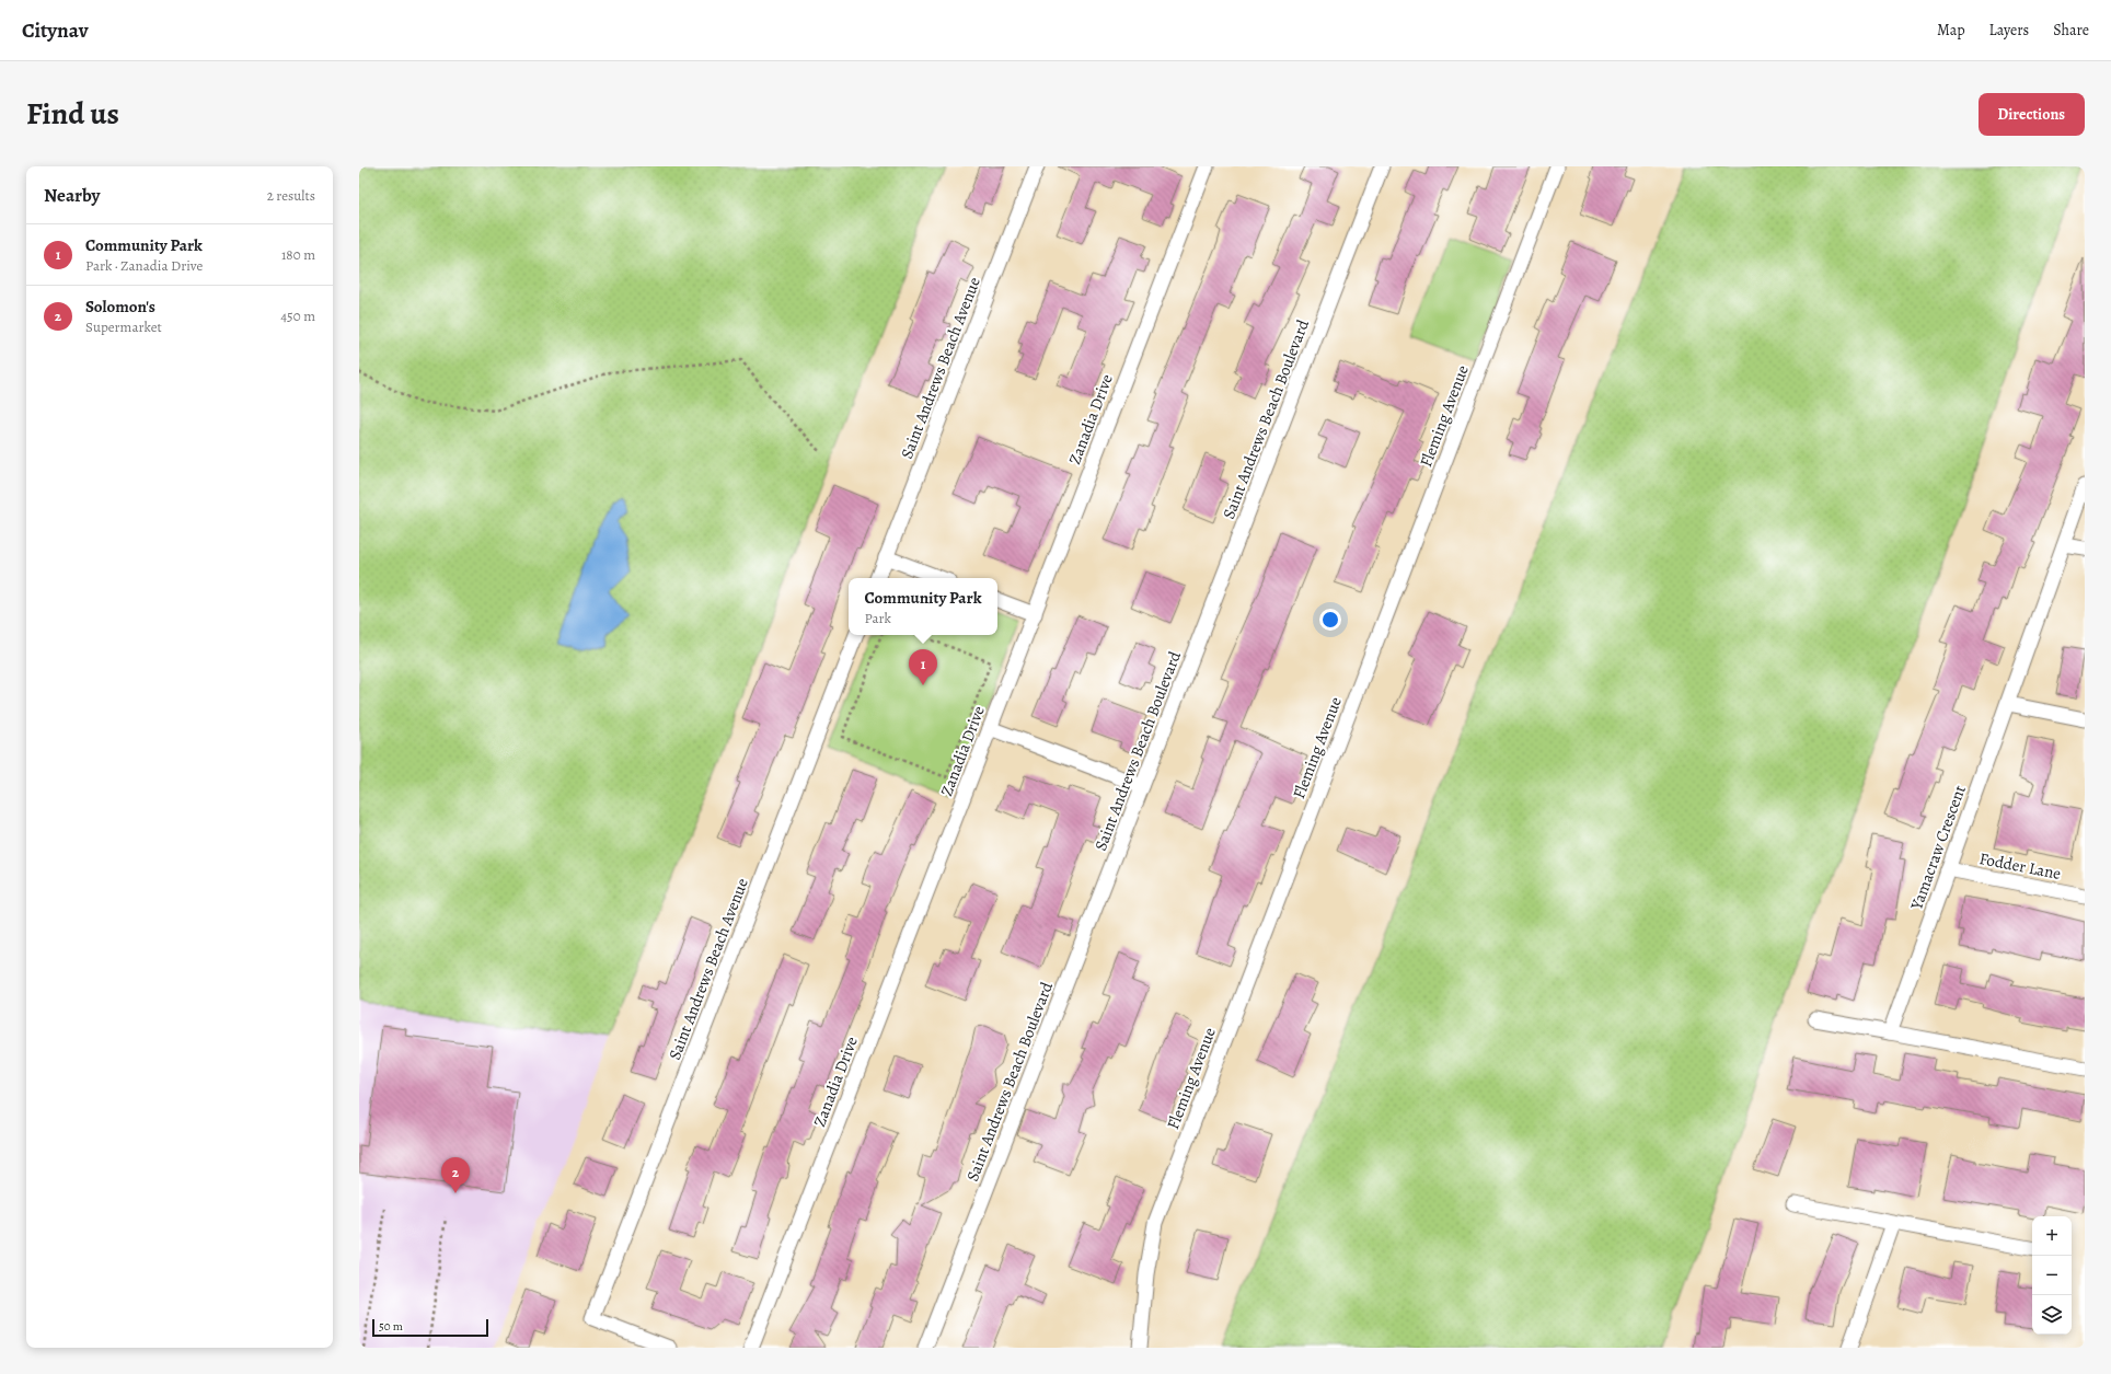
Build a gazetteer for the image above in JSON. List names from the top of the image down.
{
  "streets": {
    "street": [
      "Saint Andrews Beach Avenue",
      "Fleming Avenue",
      "Zanadia Drive",
      "Saint Andrews Beach Boulevard",
      "Yamacraw Crescent",
      "Fodder Lane"
    ]
  },
  "crossings": [
    ["Yamacraw Crescent", "Fodder Lane"]
  ],
  "scale_bar": "50 m",
  "page": {
    "header": "Citynav",
    "nav": ["Map", "Layers", "Share"],
    "title": "Find us",
    "buttons": "Directions",
    "heading": ["Nearby", "2 results"],
    "list": [
      {
        "mark": "1",
        "name": "Community Park",
        "note": "Park · Zanadia Drive",
        "value": "180 m"
      },
      {
        "mark": "2",
        "name": "Solomon's",
        "note": "Supermarket",
        "value": "450 m"
      }
    ],
    "popup": ["Community Park", "Park"],
    "pins": ["1", "2"],
    "map_buttons": ["+", "−"],
    "scale": "50 m"
  }
}
